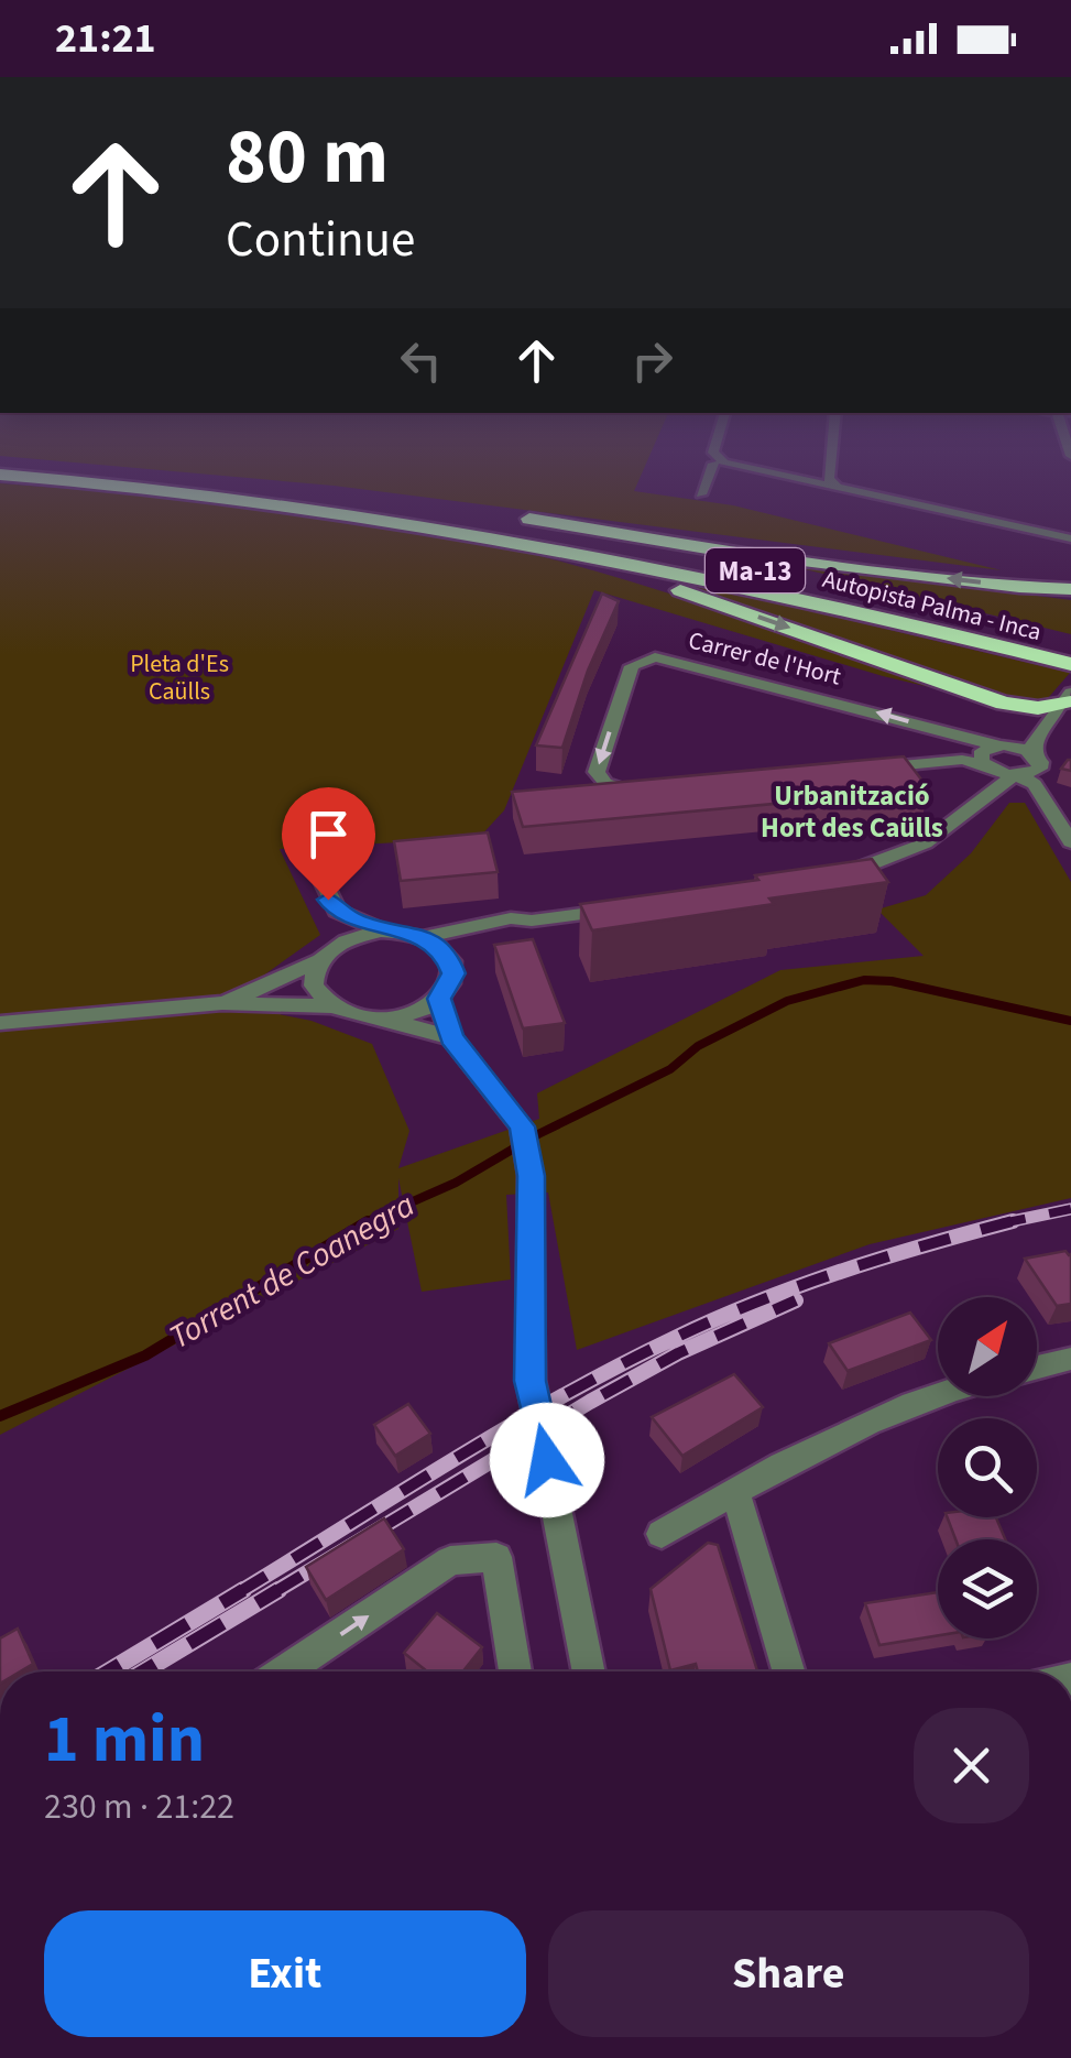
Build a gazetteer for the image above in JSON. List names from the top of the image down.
{
  "streets": {
    "highway": ["Ma-13", "Autopista Palma - Inca"],
    "street": ["Carrer de l'Hort"]
  },
  "districts": ["Urbanització Hort des Caülls"],
  "water": ["Torrent de Coanegra"],
  "parks": ["Pleta d'Es Caülls"],
  "north": "top right",
  "page": {
    "status": "21:21",
    "turn": ["80 m", "Continue"],
    "heading": ["1 min", "230 m · 21:22"],
    "buttons": ["Exit", "Share"]
  }
}
